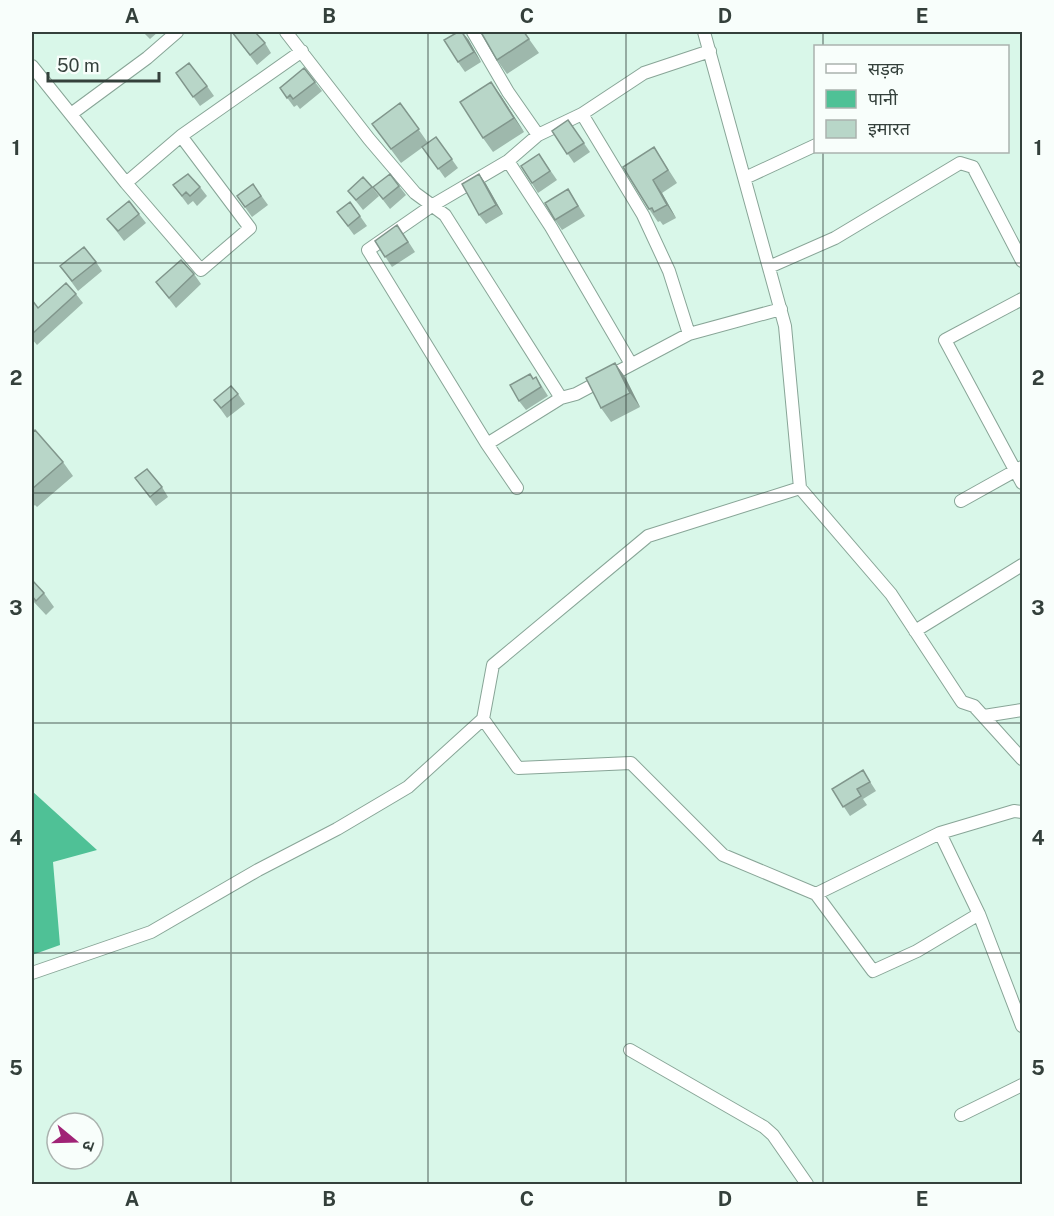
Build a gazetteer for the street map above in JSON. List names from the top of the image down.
{
  "legend": ["सड़क", "पानी", "इमारत"],
  "scale_bar": "50 m",
  "north": "right",
  "grid": {
    "columns": [
      "A",
      "B",
      "C",
      "D",
      "E"
    ],
    "rows": [
      "1",
      "2",
      "3",
      "4",
      "5"
    ]
  }
}
